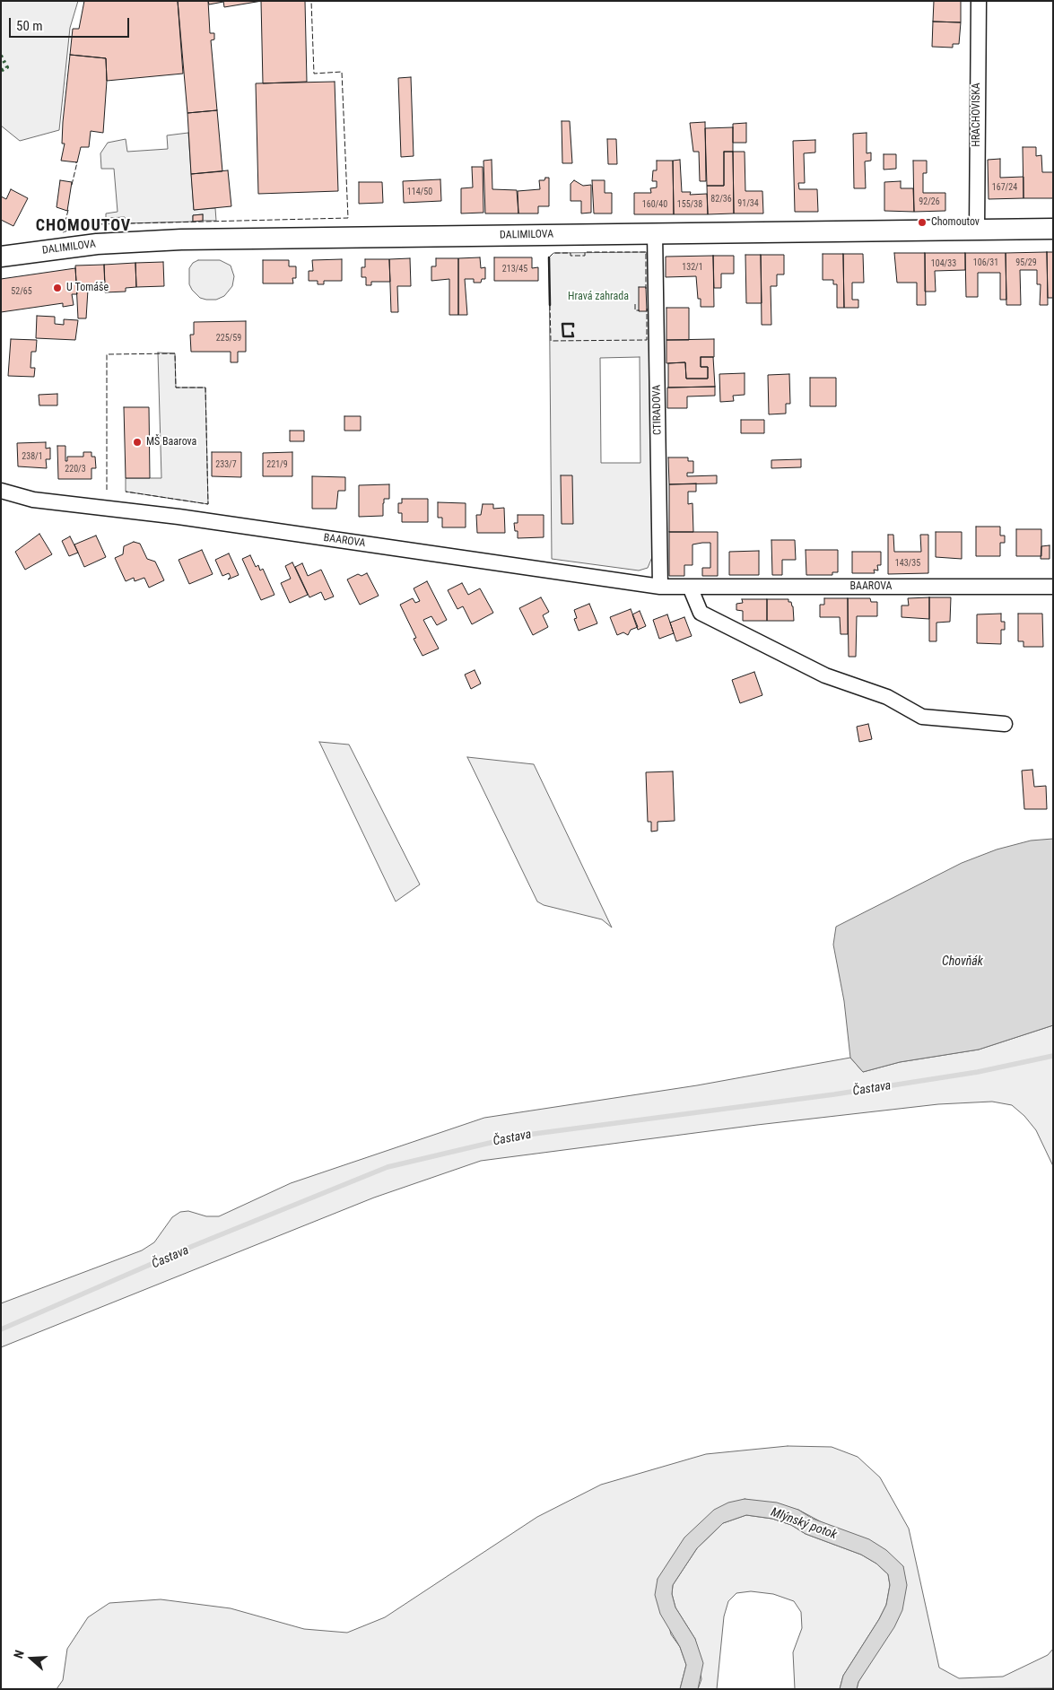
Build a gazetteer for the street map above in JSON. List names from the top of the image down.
{
  "streets": {
    "main road": ["DALIMILOVA"],
    "street": ["HRACHOVISKA", "CTIRADOVA", "BAAROVA"]
  },
  "crossings": [
    ["HRACHOVISKA", "DALIMILOVA"],
    ["DALIMILOVA", "CTIRADOVA"],
    ["CTIRADOVA", "BAAROVA"]
  ],
  "districts": ["CHOMOUTOV"],
  "water": ["Chovňák", "Častava", "Mlýnský potok"],
  "parks": ["Hravá zahrada"],
  "places": ["Chomoutov", "U Tomáše", "MŠ Baarova"],
  "house_numbers": [
    "167/24",
    "114/50",
    "82/36",
    "92/26",
    "91/34",
    "160/40",
    "155/38",
    "106/31",
    "95/29",
    "104/33",
    "132/1",
    "213/45",
    "52/65",
    "225/59",
    "238/1",
    "233/7",
    "221/9",
    "220/3",
    "143/35"
  ],
  "scale_bar": "50 m",
  "north": "left"
}
